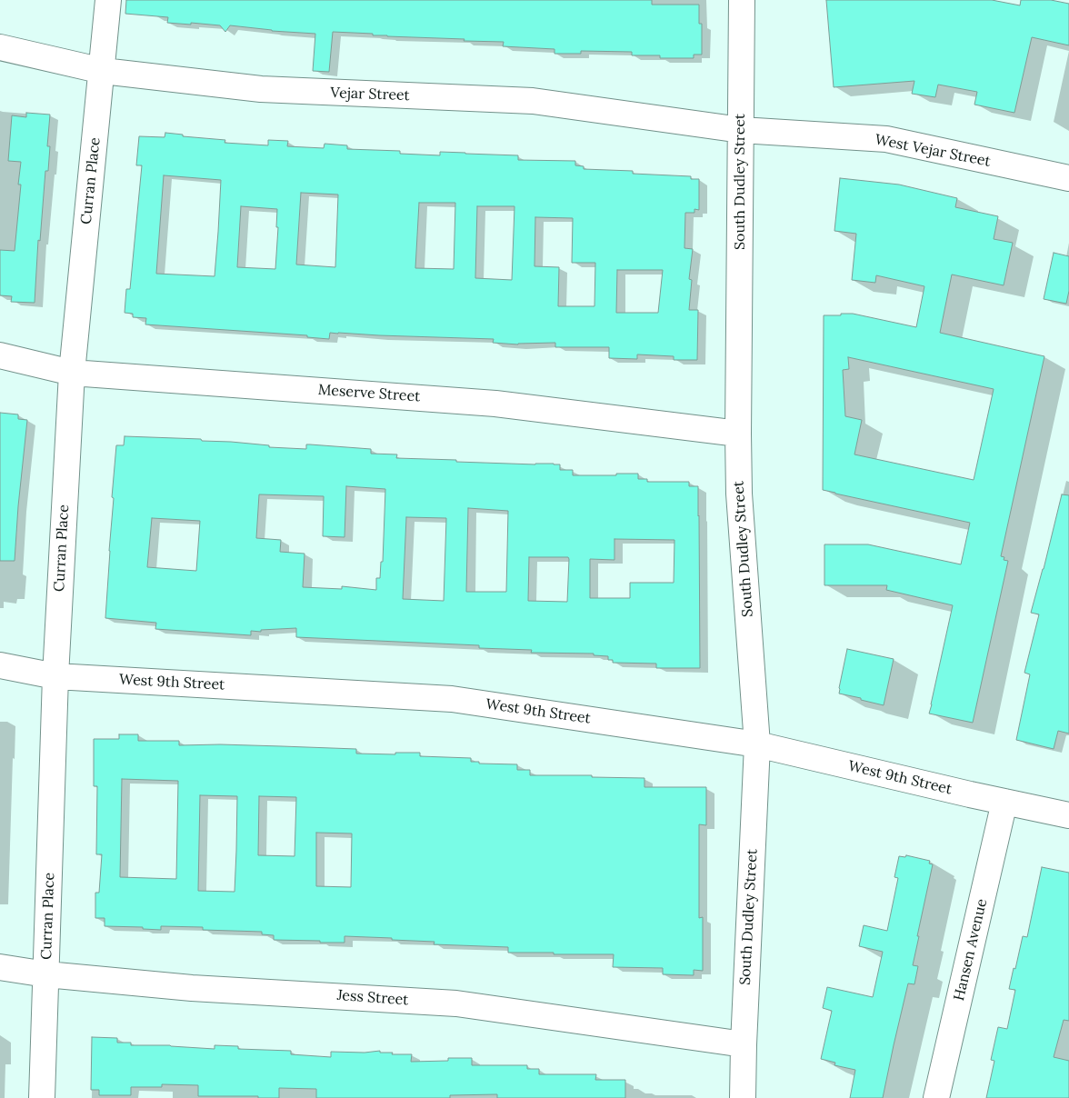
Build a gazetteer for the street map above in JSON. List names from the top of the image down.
{
  "streets": {
    "street": [
      "Vejar Street",
      "West Vejar Street",
      "Curran Place",
      "South Dudley Street",
      "Meserve Street",
      "West 9th Street",
      "Hansen Avenue",
      "Jess Street"
    ]
  },
  "crossings": [
    ["Vejar Street", "West Vejar Street"],
    ["Vejar Street", "Curran Place"],
    ["Vejar Street", "South Dudley Street"],
    ["West Vejar Street", "South Dudley Street"],
    ["Curran Place", "Meserve Street"],
    ["Curran Place", "West 9th Street"],
    ["Curran Place", "Jess Street"],
    ["South Dudley Street", "Meserve Street"],
    ["South Dudley Street", "West 9th Street"],
    ["South Dudley Street", "Jess Street"],
    ["West 9th Street", "Hansen Avenue"]
  ]
}
